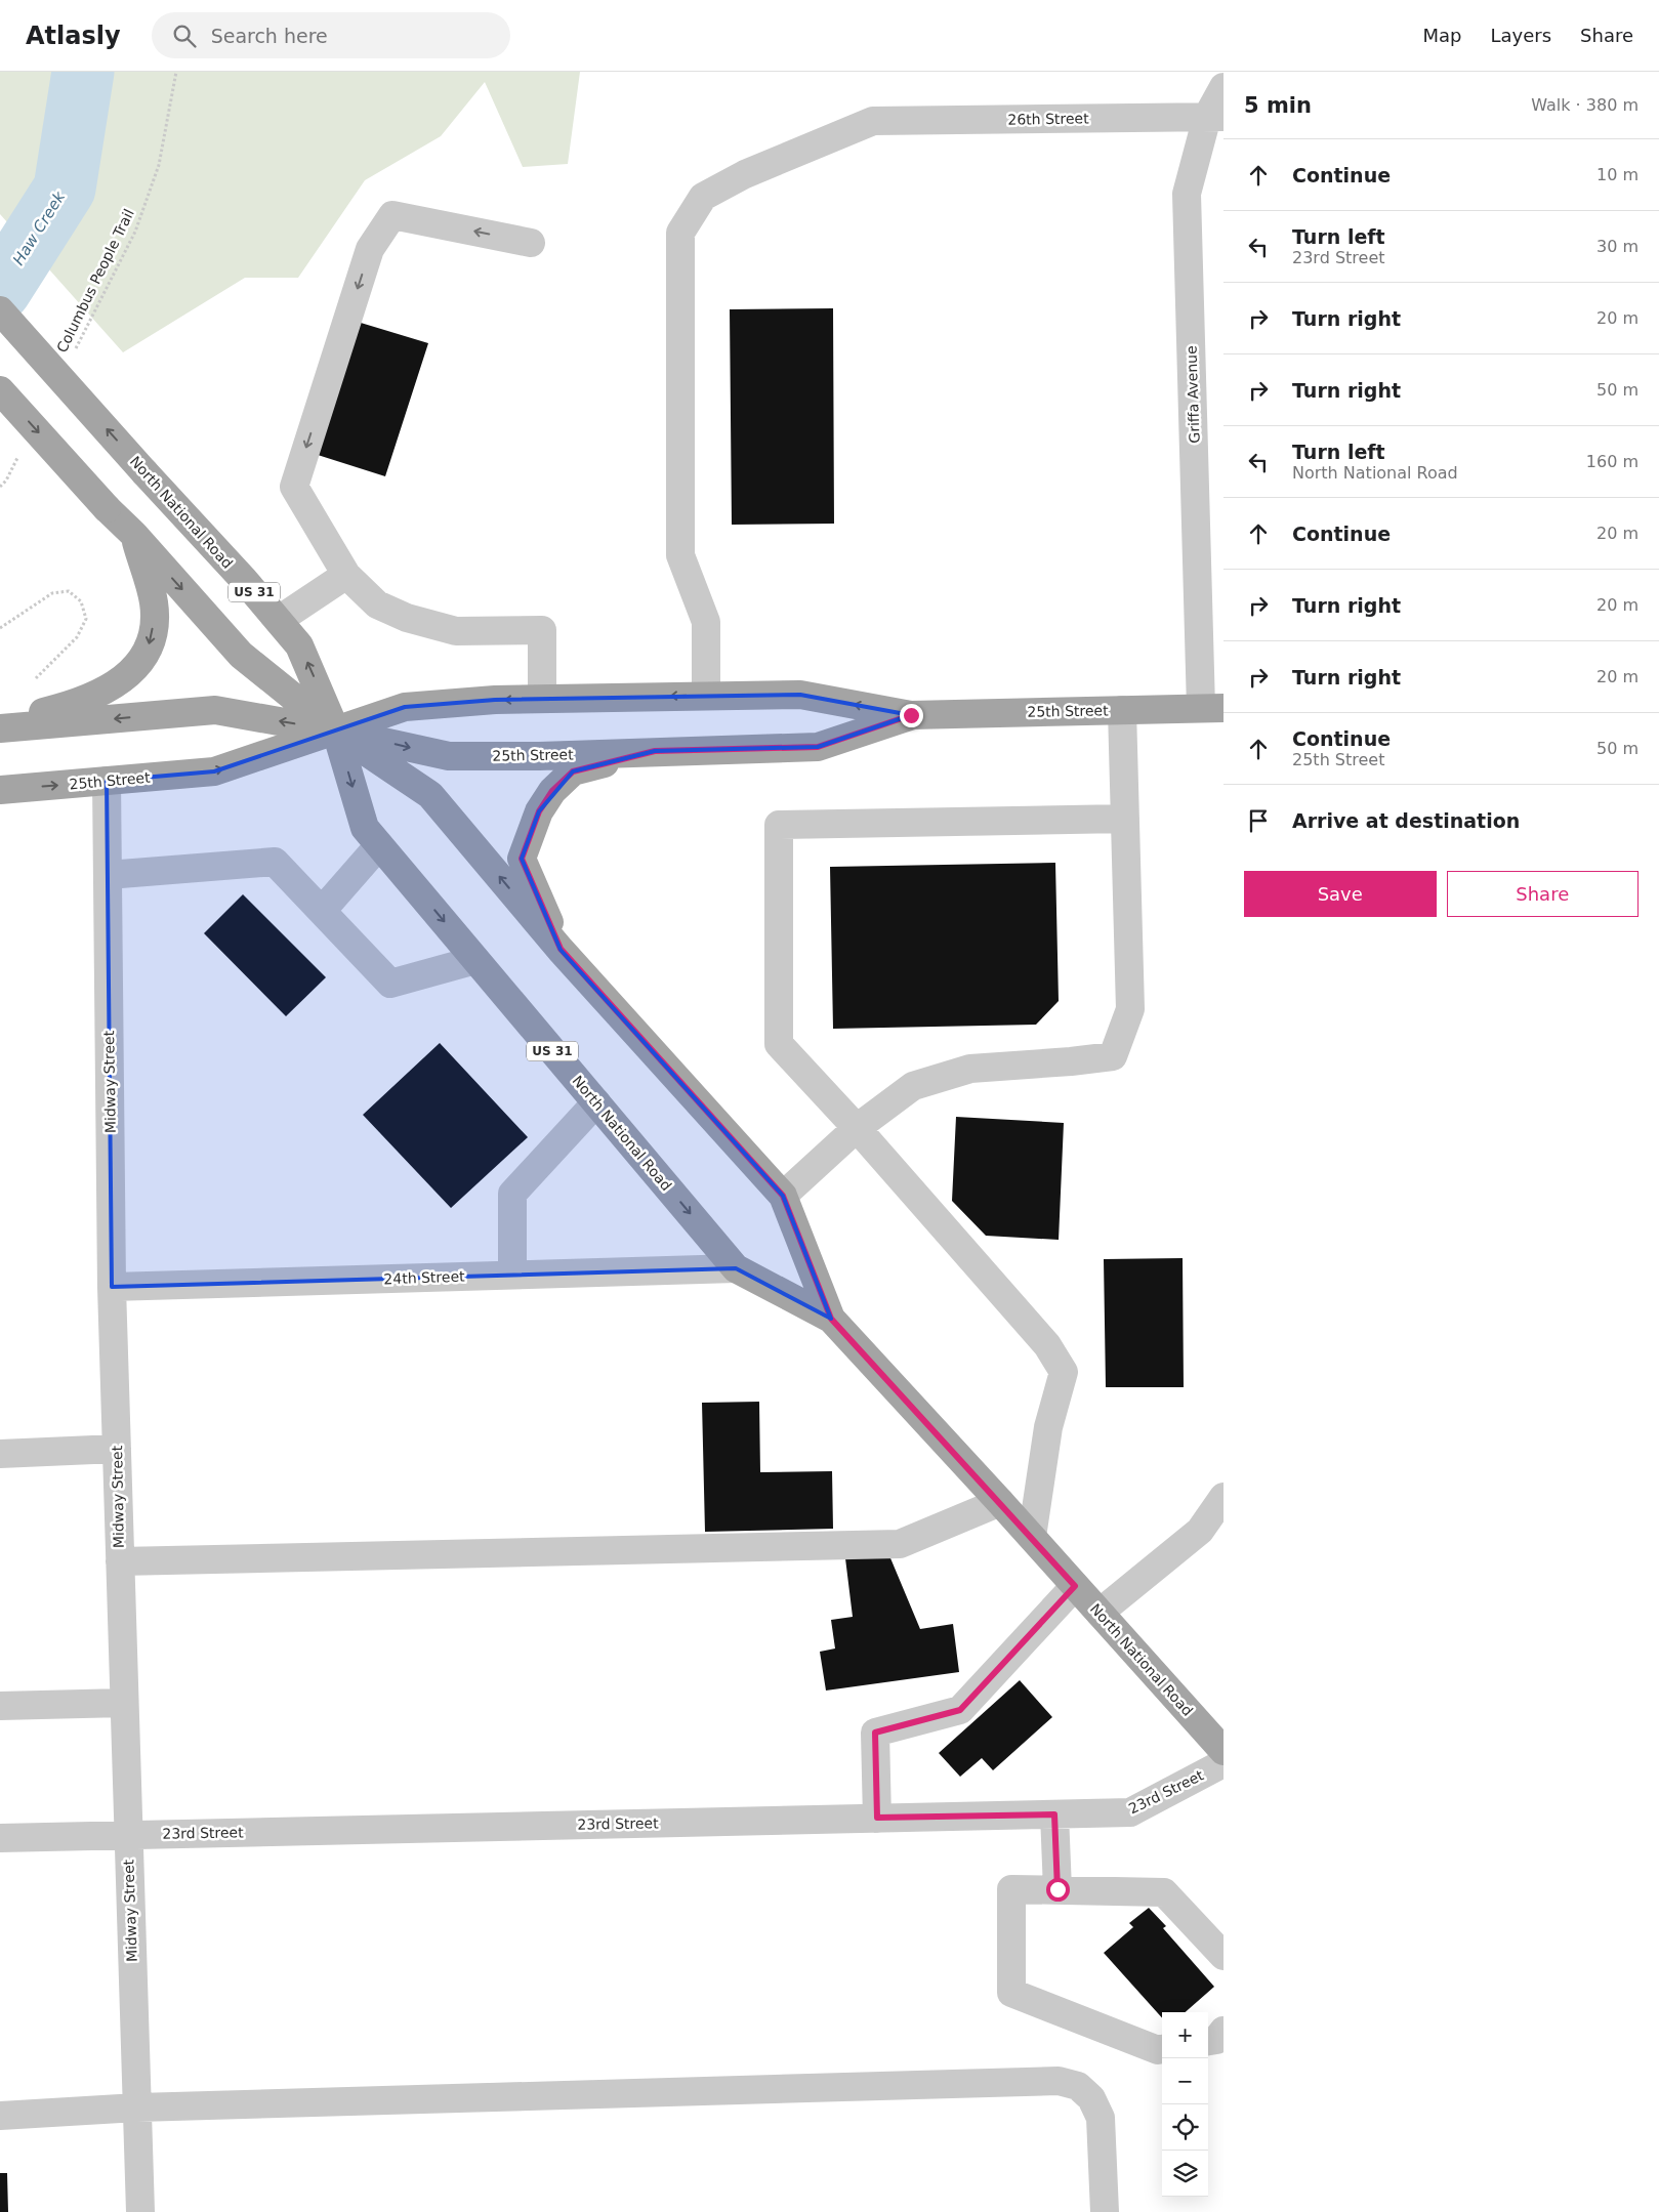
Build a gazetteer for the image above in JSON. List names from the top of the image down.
{
  "streets": {
    "main road": ["North National Road", "US 31", "25th Street"],
    "street": [
      "26th Street",
      "Griffa Avenue",
      "Midway Street",
      "24th Street",
      "23rd Street"
    ],
    "path": ["Columbus People Trail"]
  },
  "crossings": [
    ["26th Street", "Griffa Avenue"],
    ["26th Street", "25th Street"],
    ["Griffa Avenue", "25th Street"],
    ["North National Road", "25th Street"],
    ["North National Road", "24th Street"],
    ["25th Street", "Midway Street"],
    ["Midway Street", "24th Street"],
    ["Midway Street", "23rd Street"]
  ],
  "water": ["Haw Creek"],
  "page": {
    "header": "Atlasly",
    "search": "Search here",
    "nav": ["Map", "Layers", "Share"],
    "heading": ["5 min", "Walk · 380 m"],
    "list": [
      ["Continue", "10 m"],
      ["Turn left", "23rd Street", "30 m"],
      ["Turn right", "20 m"],
      ["Turn right", "50 m"],
      ["Turn left", "North National Road", "160 m"],
      ["Continue", "20 m"],
      ["Turn right", "20 m"],
      ["Turn right", "20 m"],
      ["Continue", "25th Street", "50 m"],
      "Arrive at destination"
    ],
    "buttons": ["Save", "Share"],
    "map_buttons": ["+", "−"]
  }
}
